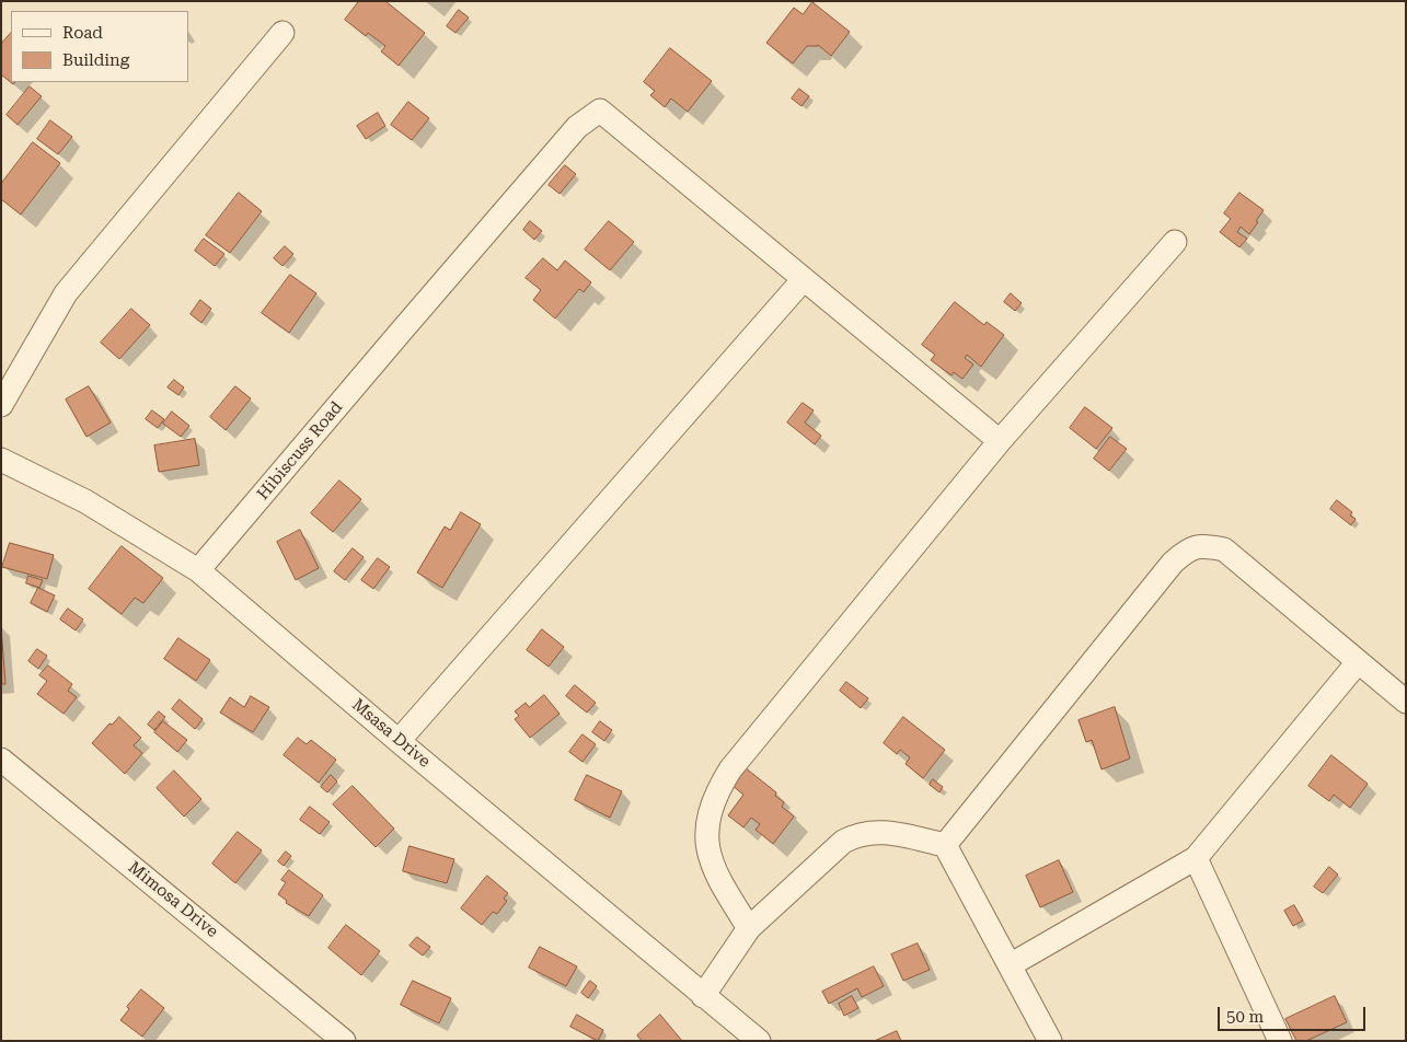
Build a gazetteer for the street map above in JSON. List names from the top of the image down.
{
  "streets": {
    "street": ["Hibiscuss Road", "Msasa Drive", "Mimosa Drive"]
  },
  "crossings": [
    ["Hibiscuss Road", "Msasa Drive"]
  ],
  "legend": ["Road", "Building"],
  "scale_bar": "50 m"
}
